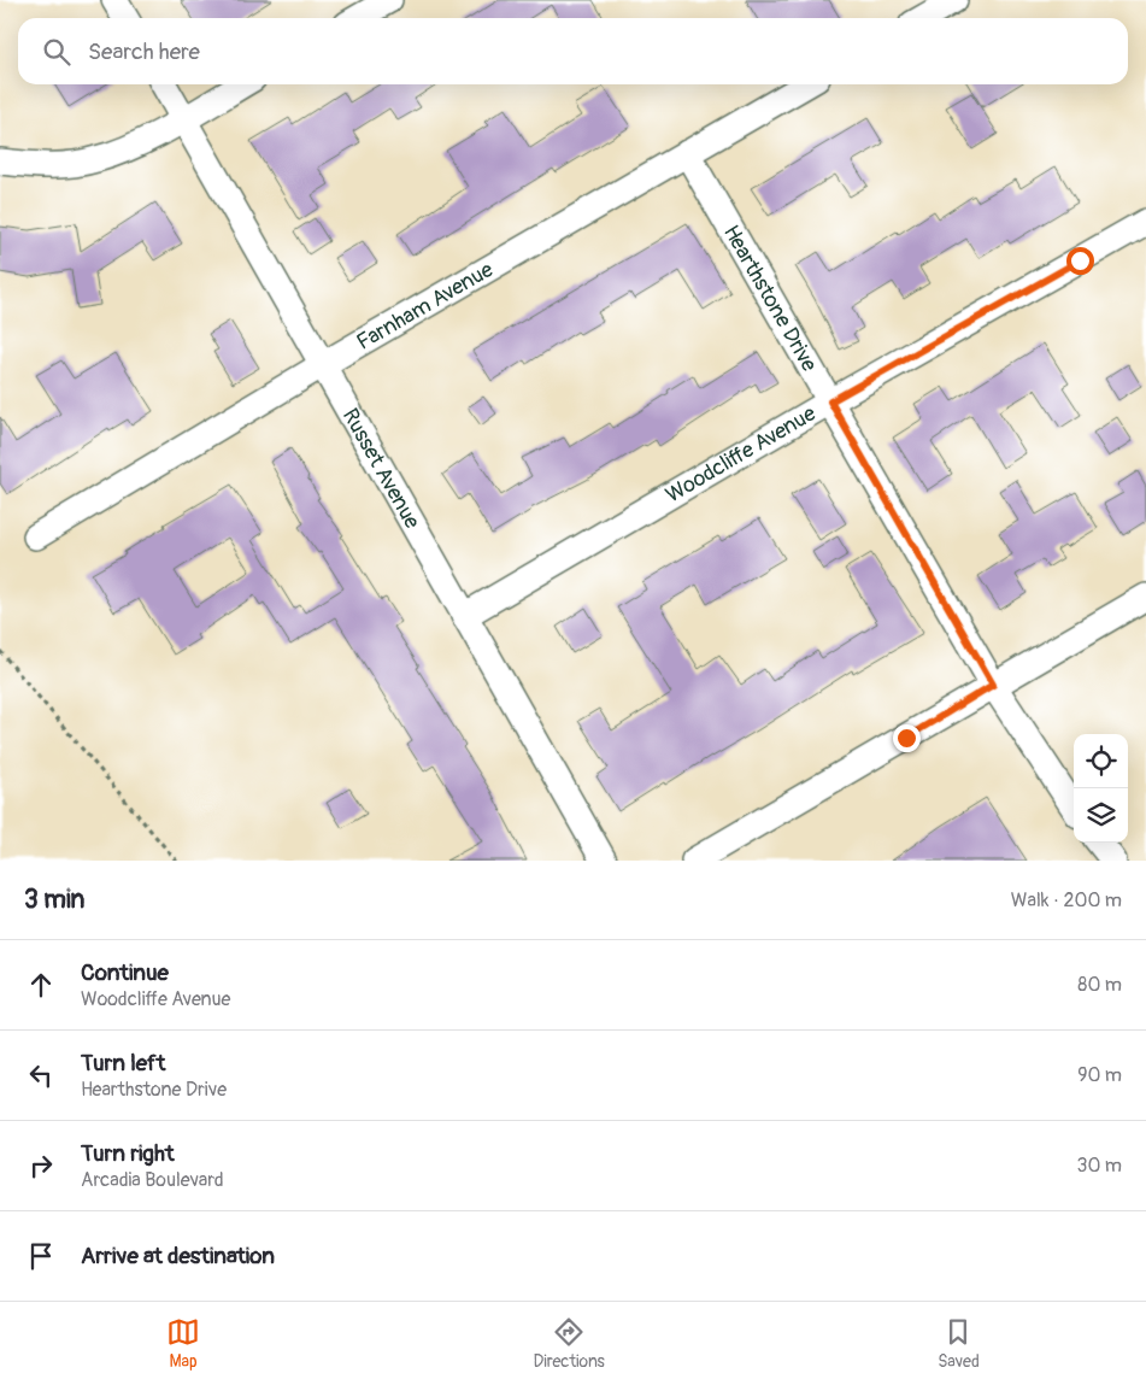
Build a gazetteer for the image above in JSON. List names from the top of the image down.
{
  "streets": {
    "street": [
      "Hearthstone Drive",
      "Farnham Avenue",
      "Woodcliffe Avenue",
      "Russet Avenue"
    ]
  },
  "crossings": [
    ["Hearthstone Drive", "Farnham Avenue"],
    ["Hearthstone Drive", "Woodcliffe Avenue"],
    ["Farnham Avenue", "Russet Avenue"],
    ["Woodcliffe Avenue", "Russet Avenue"]
  ],
  "page": {
    "search": "Search here",
    "heading": ["3 min", "Walk · 200 m"],
    "list": [
      ["Continue", "Woodcliffe Avenue", "80 m"],
      ["Turn left", "Hearthstone Drive", "90 m"],
      ["Turn right", "Arcadia Boulevard", "30 m"],
      "Arrive at destination"
    ],
    "nav": ["Map", "Directions", "Saved"]
  }
}
